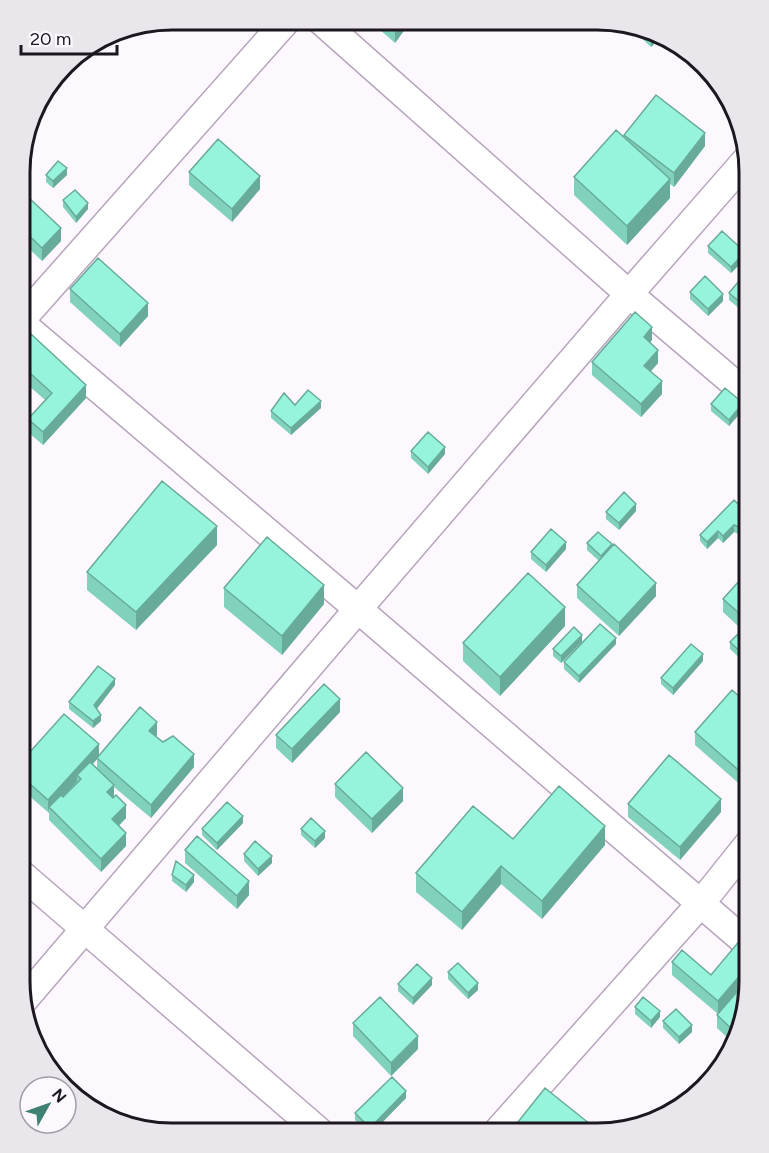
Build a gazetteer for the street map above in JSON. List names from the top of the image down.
{
  "scale_bar": "20 m",
  "north": "top right"
}
